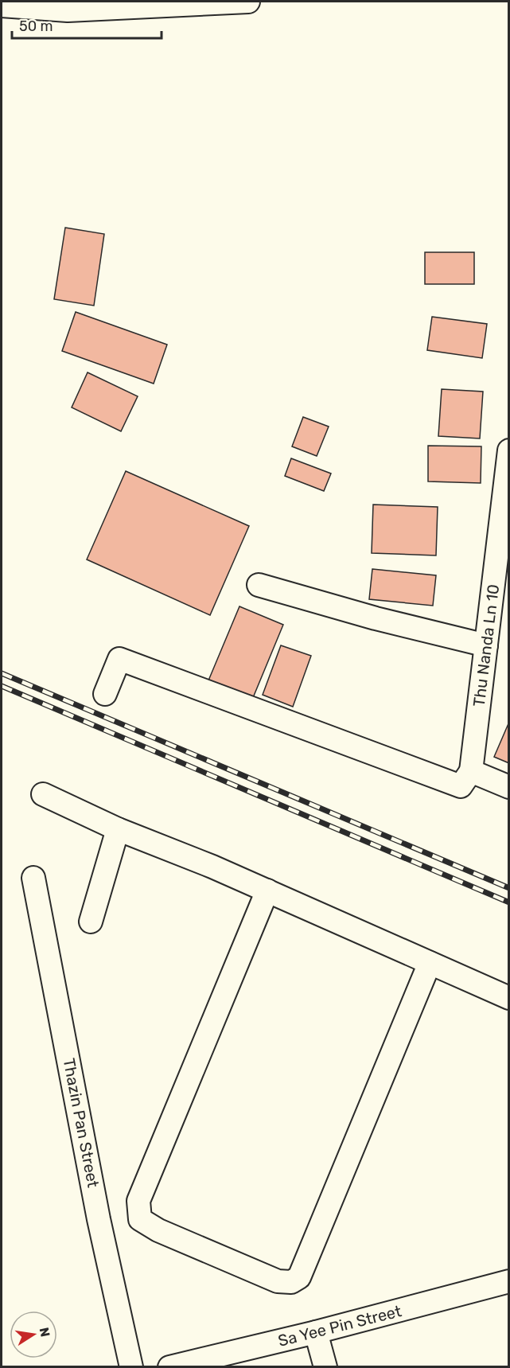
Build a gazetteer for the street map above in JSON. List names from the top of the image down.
{
  "streets": {
    "street": ["Thu Nanda Ln 10", "Thazin Pan Street", "Sa Yee Pin Street"]
  },
  "scale_bar": "50 m",
  "north": "right"
}
